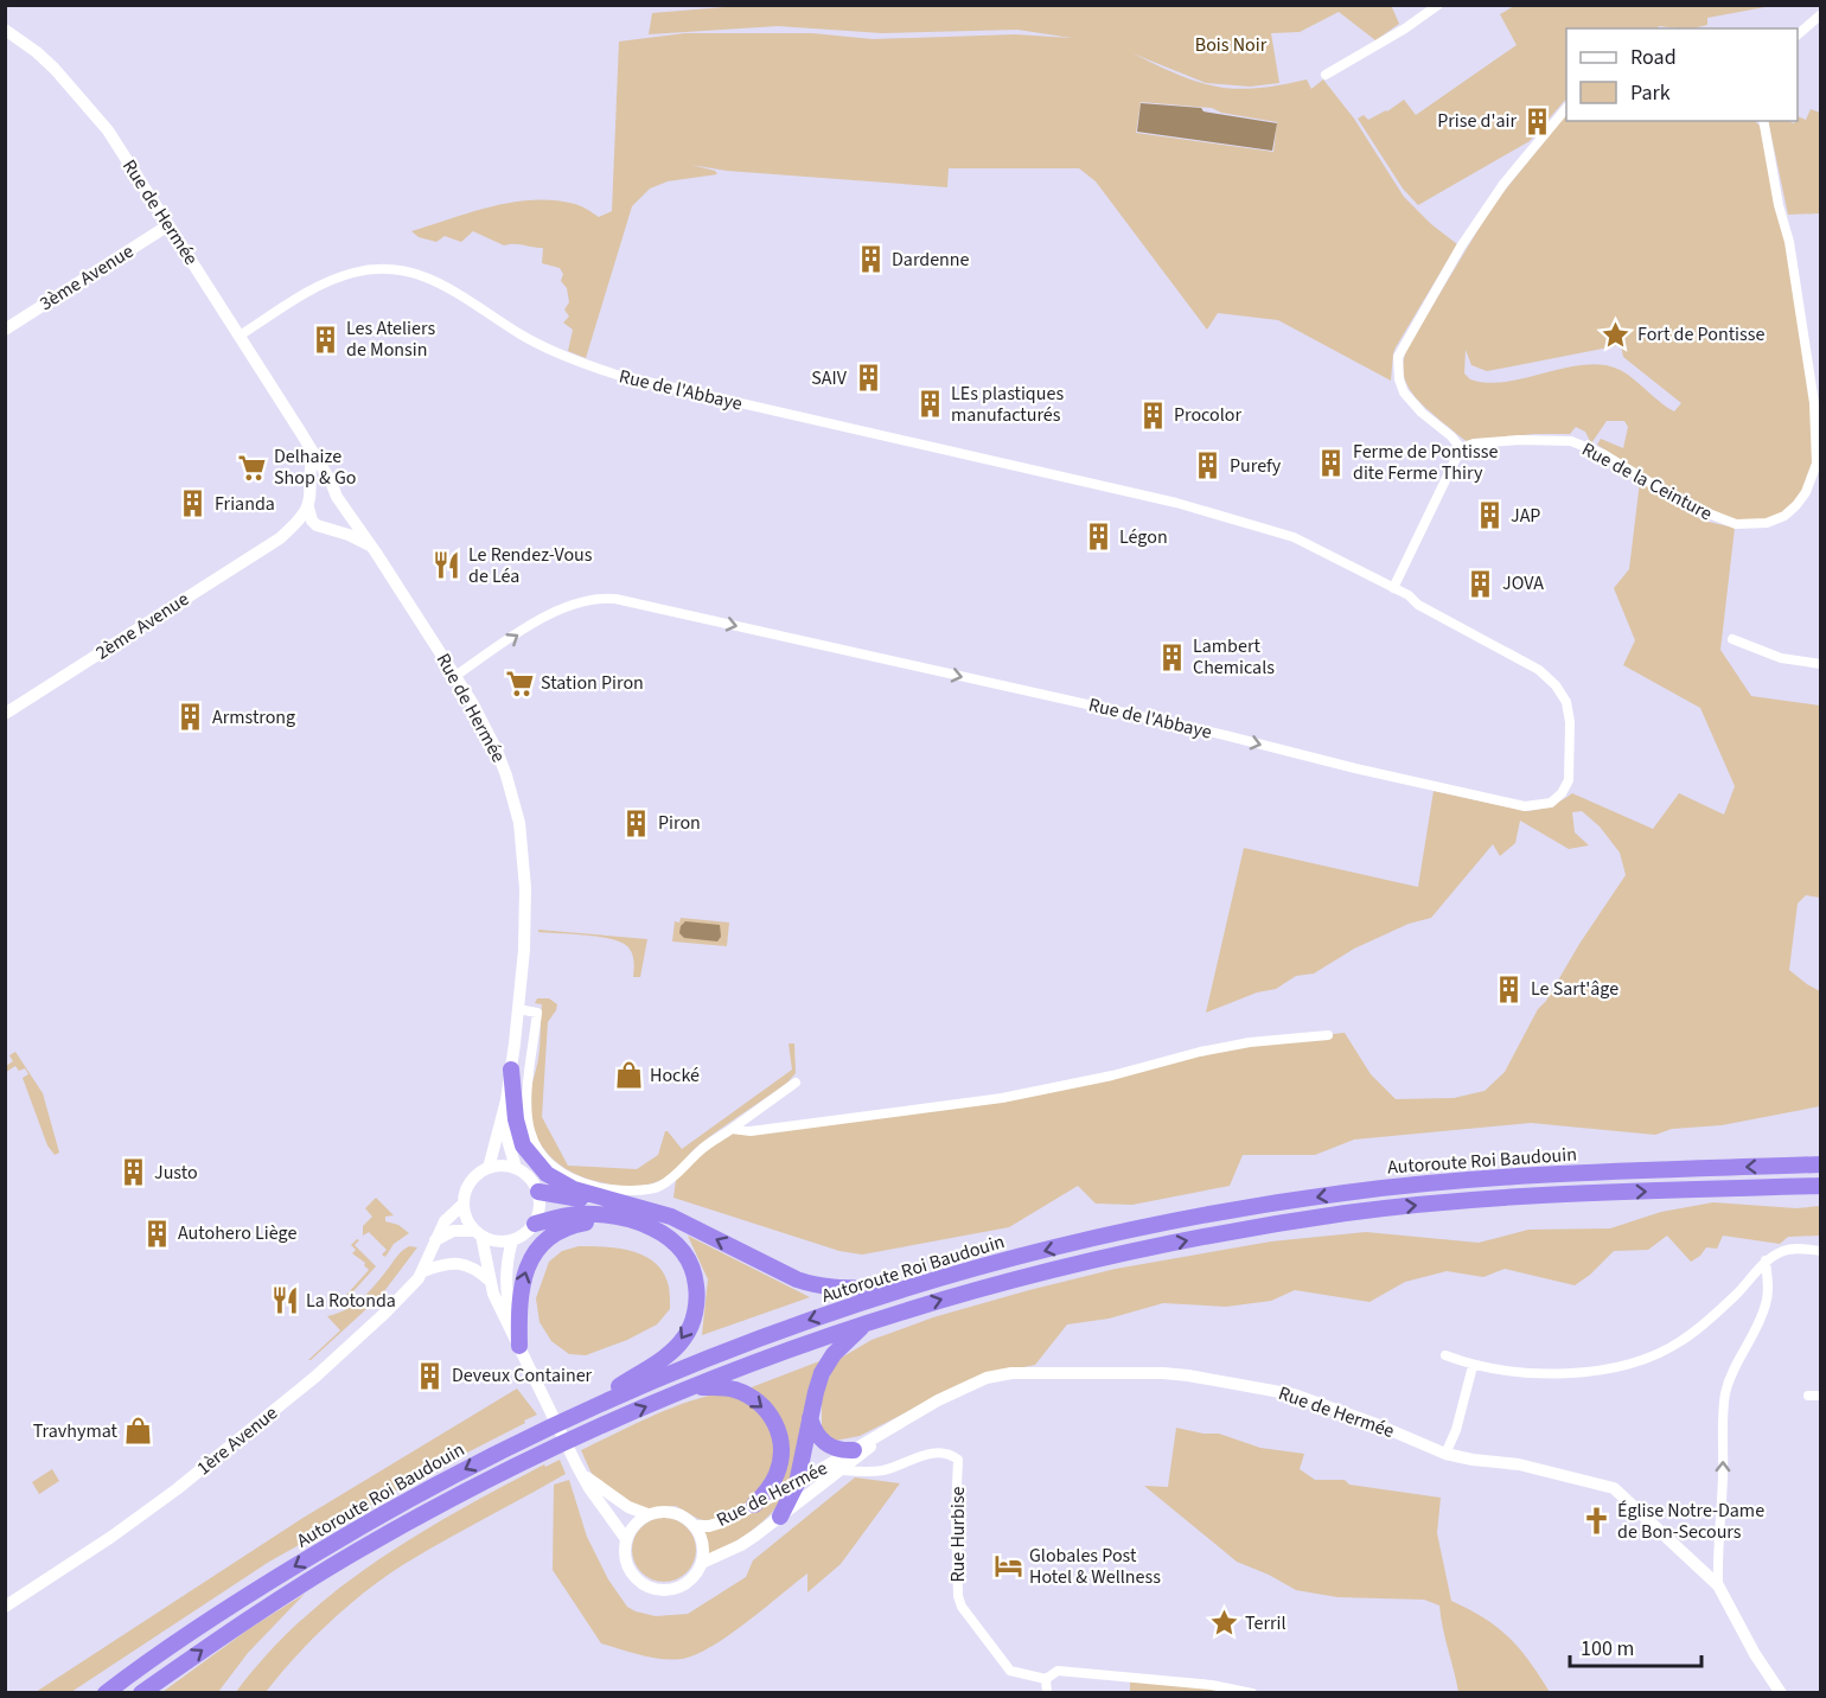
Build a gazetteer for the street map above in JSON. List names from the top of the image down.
{
  "streets": {
    "highway": ["Autoroute Roi Baudouin"],
    "street": [
      "Rue de Hermée",
      "3ème Avenue",
      "Rue de l'Abbaye",
      "Rue de la Ceinture",
      "2ème Avenue",
      "1ère Avenue",
      "Rue Hurbise"
    ]
  },
  "crossings": [
    ["Rue de Hermée", "3ème Avenue"],
    ["Rue de Hermée", "Rue de l'Abbaye"],
    ["Rue de Hermée", "2ème Avenue"],
    ["Rue de Hermée", "1ère Avenue"],
    ["Rue de Hermée", "Rue Hurbise"]
  ],
  "parks": ["Bois Noir"],
  "places": {
    "building": [
      "Prise d'air",
      "Dardenne",
      "Les Ateliers de Monsin",
      "SAIV",
      "LEs plastiques manufacturés",
      "Procolor",
      "Ferme de Pontisse dite Ferme Thiry",
      "Purefy",
      "Frianda",
      "JAP",
      "Légon",
      "JOVA",
      "Lambert Chemicals",
      "Armstrong",
      "Piron",
      "Le Sart'âge",
      "Justo",
      "Autohero Liège",
      "Deveux Container"
    ],
    "place": ["Fort de Pontisse", "Terril"],
    "supermarket": ["Delhaize Shop & Go", "Station Piron"],
    "restaurant": ["Le Rendez-Vous de Léa", "La Rotonda"],
    "shop": ["Hocké", "Travhymat"],
    "church": ["Église Notre-Dame de Bon-Secours"],
    "hotel": ["Globales Post Hotel & Wellness"]
  },
  "legend": ["Road", "Park"],
  "scale_bar": "100 m"
}
